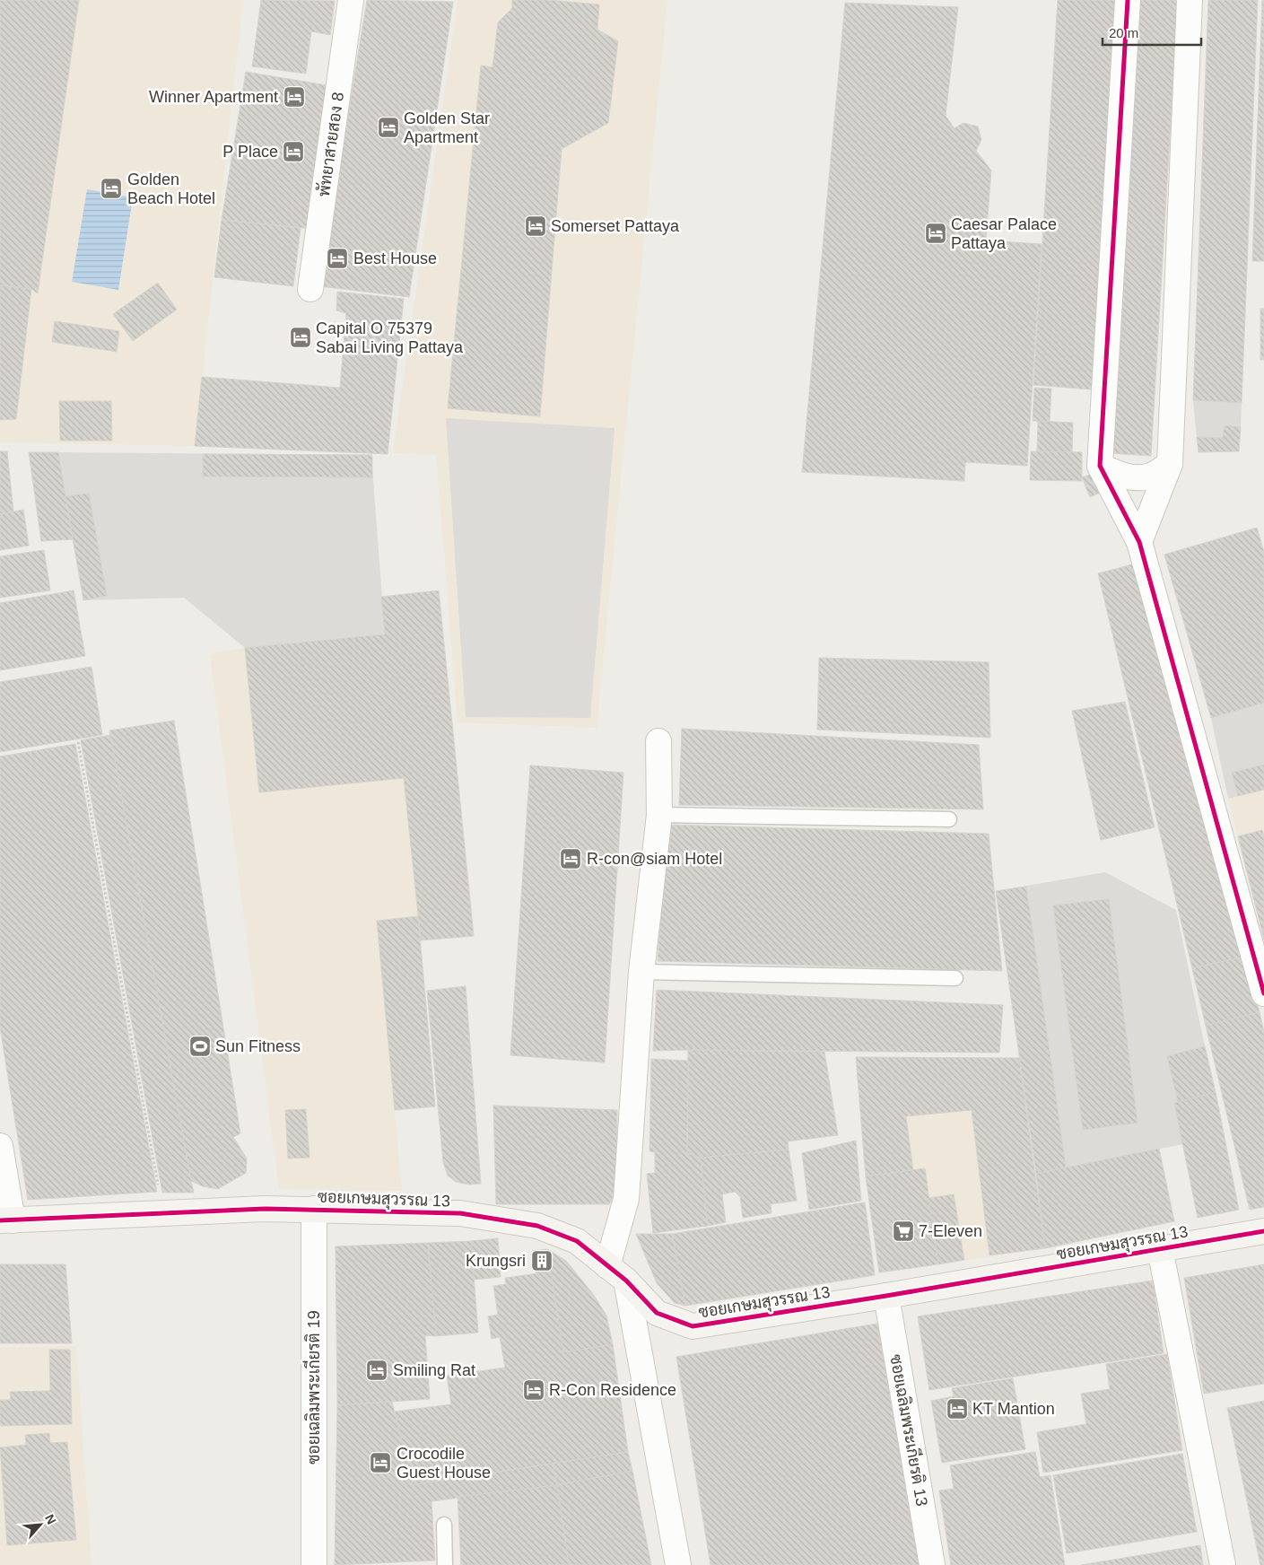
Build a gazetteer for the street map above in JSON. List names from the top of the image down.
{
  "streets": {
    "street": [
      "พัทยาสายสอง 8",
      "ซอยเกษมสุวรรณ 13",
      "ซอยเฉลิมพระเกียรติ 19",
      "ซอยเฉลิมพระเกียรติ 13"
    ]
  },
  "crossings": [
    ["ซอยเกษมสุวรรณ 13", "ซอยเฉลิมพระเกียรติ 19"],
    ["ซอยเกษมสุวรรณ 13", "ซอยเฉลิมพระเกียรติ 13"]
  ],
  "places": {
    "hotel": [
      "Winner Apartment",
      "Golden Star Apartment",
      "P Place",
      "Golden Beach Hotel",
      "Somerset Pattaya",
      "Caesar Palace Pattaya",
      "Best House",
      "Capital O 75379 Sabai Living Pattaya",
      "R-con@siam Hotel",
      "Smiling Rat",
      "R-Con Residence",
      "KT Mantion",
      "Crocodile Guest House"
    ],
    "sports": ["Sun Fitness"],
    "supermarket": ["7-Eleven"],
    "building": ["Krungsri"]
  },
  "scale_bar": "20 m",
  "north": "top right"
}
